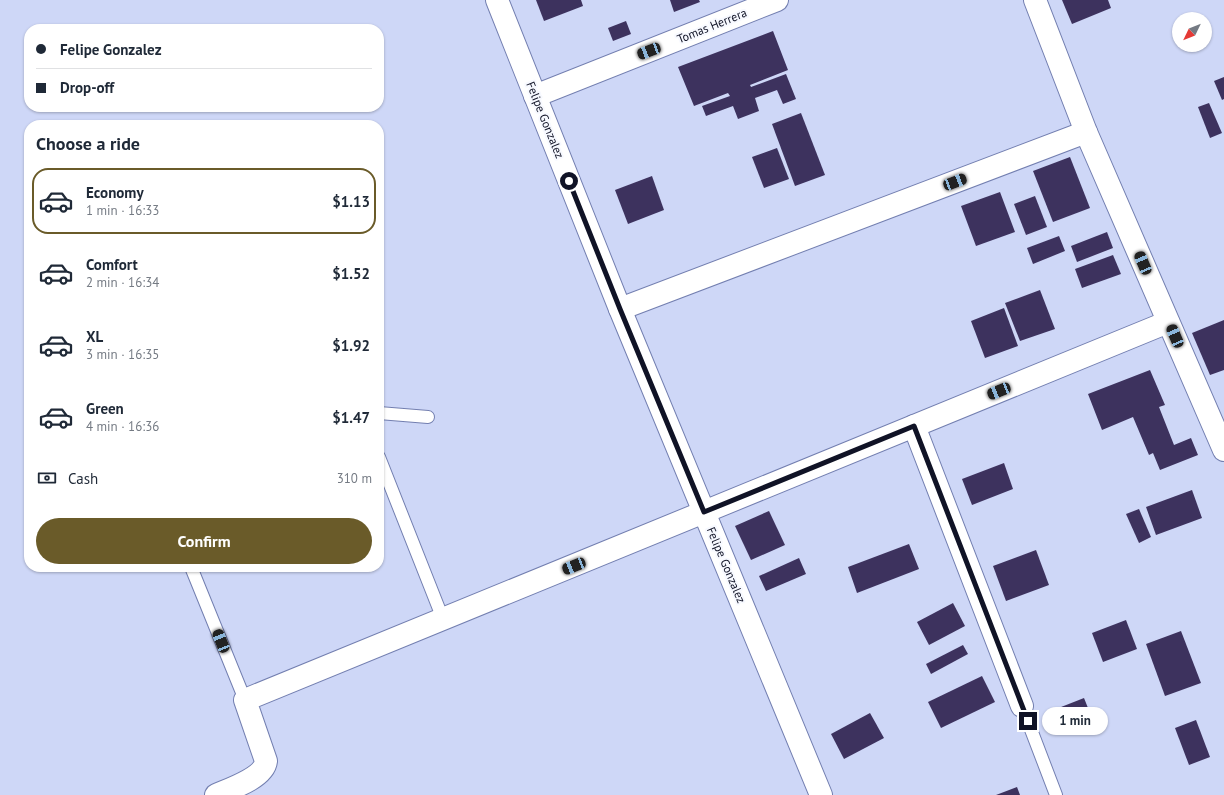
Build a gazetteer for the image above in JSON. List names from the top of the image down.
{
  "streets": {
    "street": ["Tomas Herrera", "Felipe Gonzalez"]
  },
  "crossings": [
    ["Tomas Herrera", "Felipe Gonzalez"]
  ],
  "north": "bottom left",
  "page": {
    "banner": ["Felipe Gonzalez", "Drop-off"],
    "heading": "Choose a ride",
    "list": [
      {
        "name": "Economy",
        "note": "1 min · 16:33",
        "value": "$1.13"
      },
      {
        "name": "Comfort",
        "note": "2 min · 16:34",
        "value": "$1.52"
      },
      {
        "name": "XL",
        "note": "3 min · 16:35",
        "value": "$1.92"
      },
      {
        "name": "Green",
        "note": "4 min · 16:36",
        "value": "$1.47"
      }
    ],
    "pay": ["Cash", "310 m"],
    "buttons": "Confirm",
    "bubble": "1 min"
  }
}
